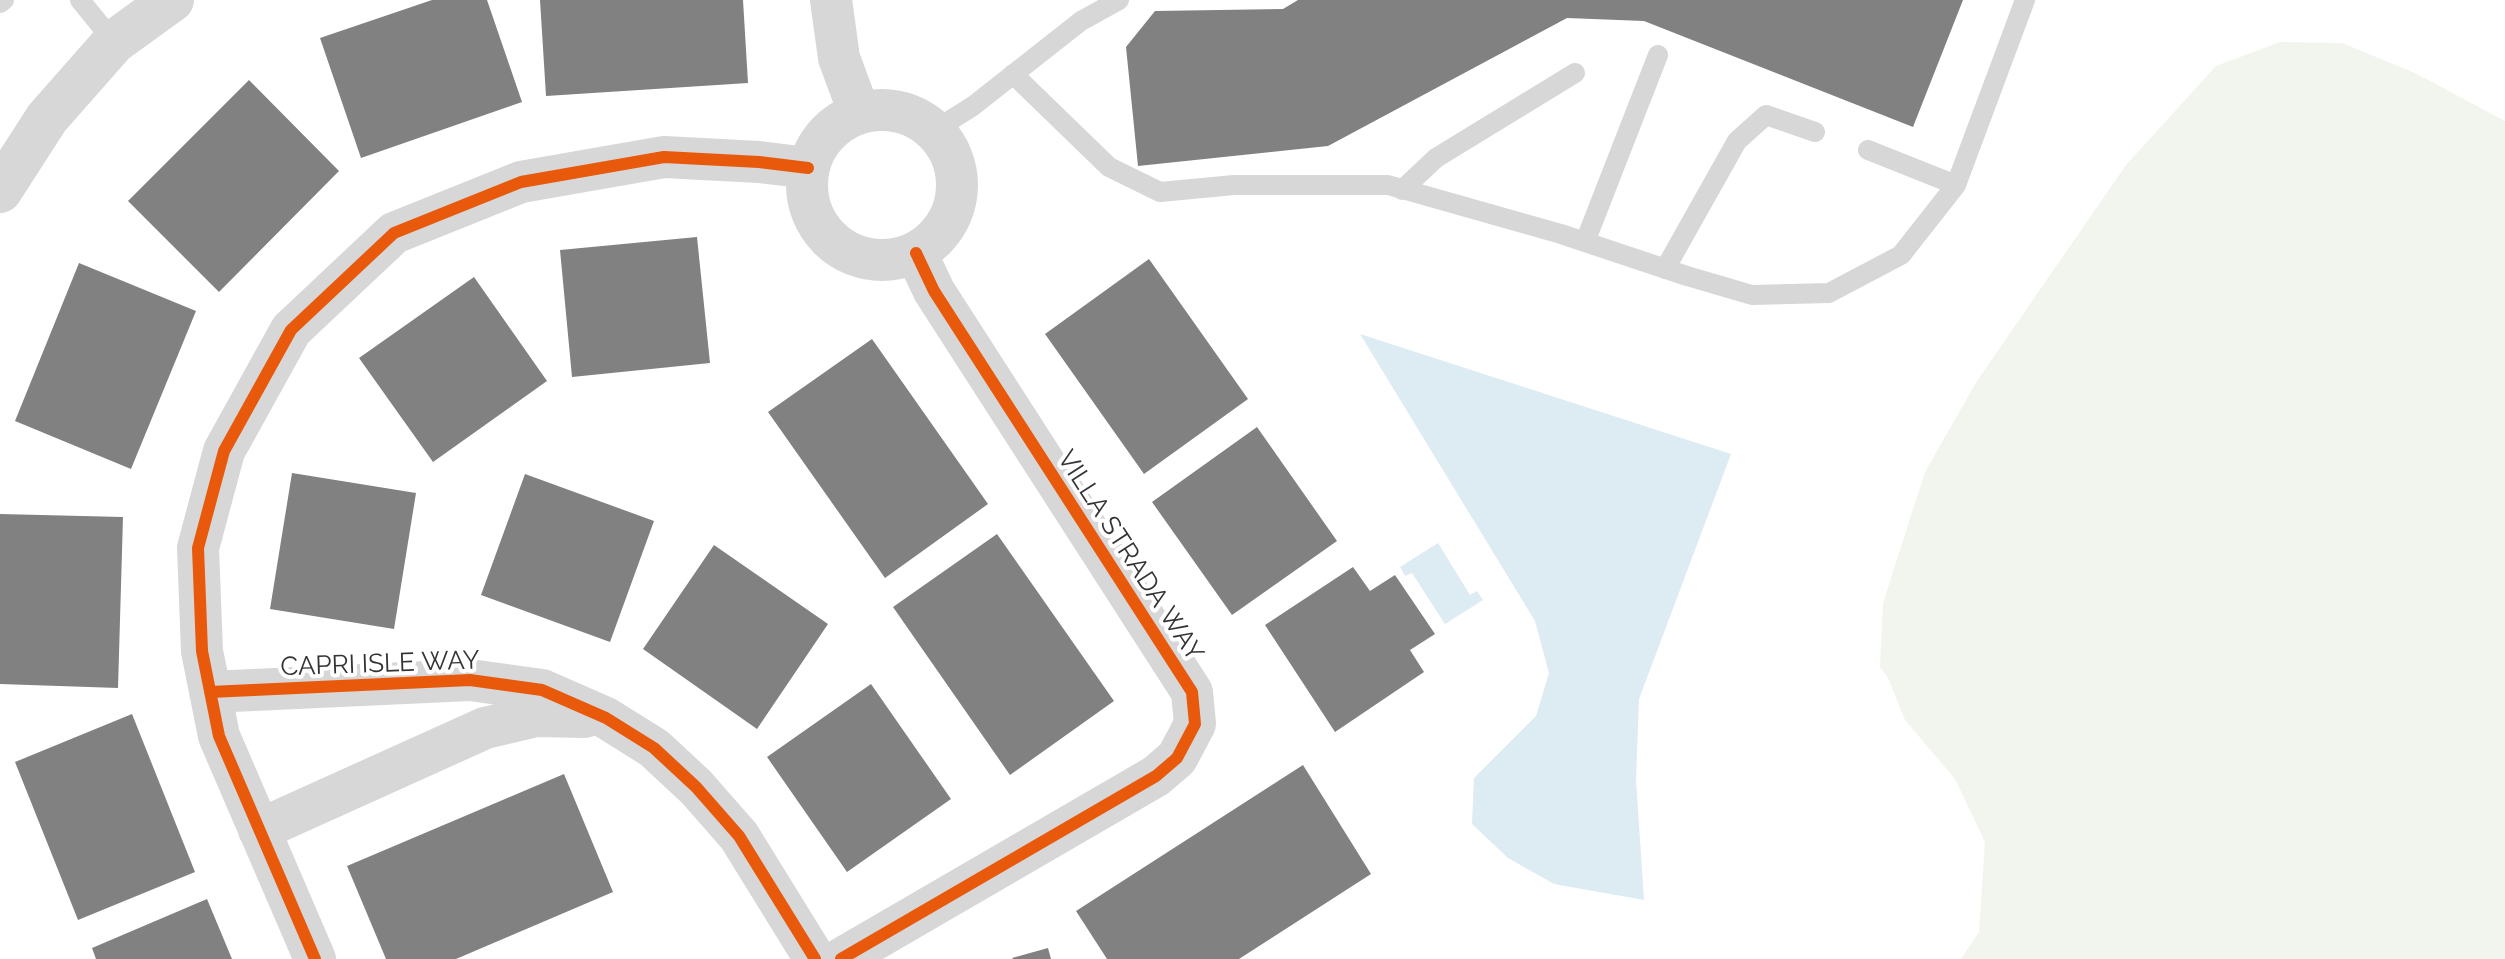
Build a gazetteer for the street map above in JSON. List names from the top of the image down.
{
  "streets": {
    "street": ["VILLA STRADA WAY", "CAPRI ISLE WAY"]
  }
}
